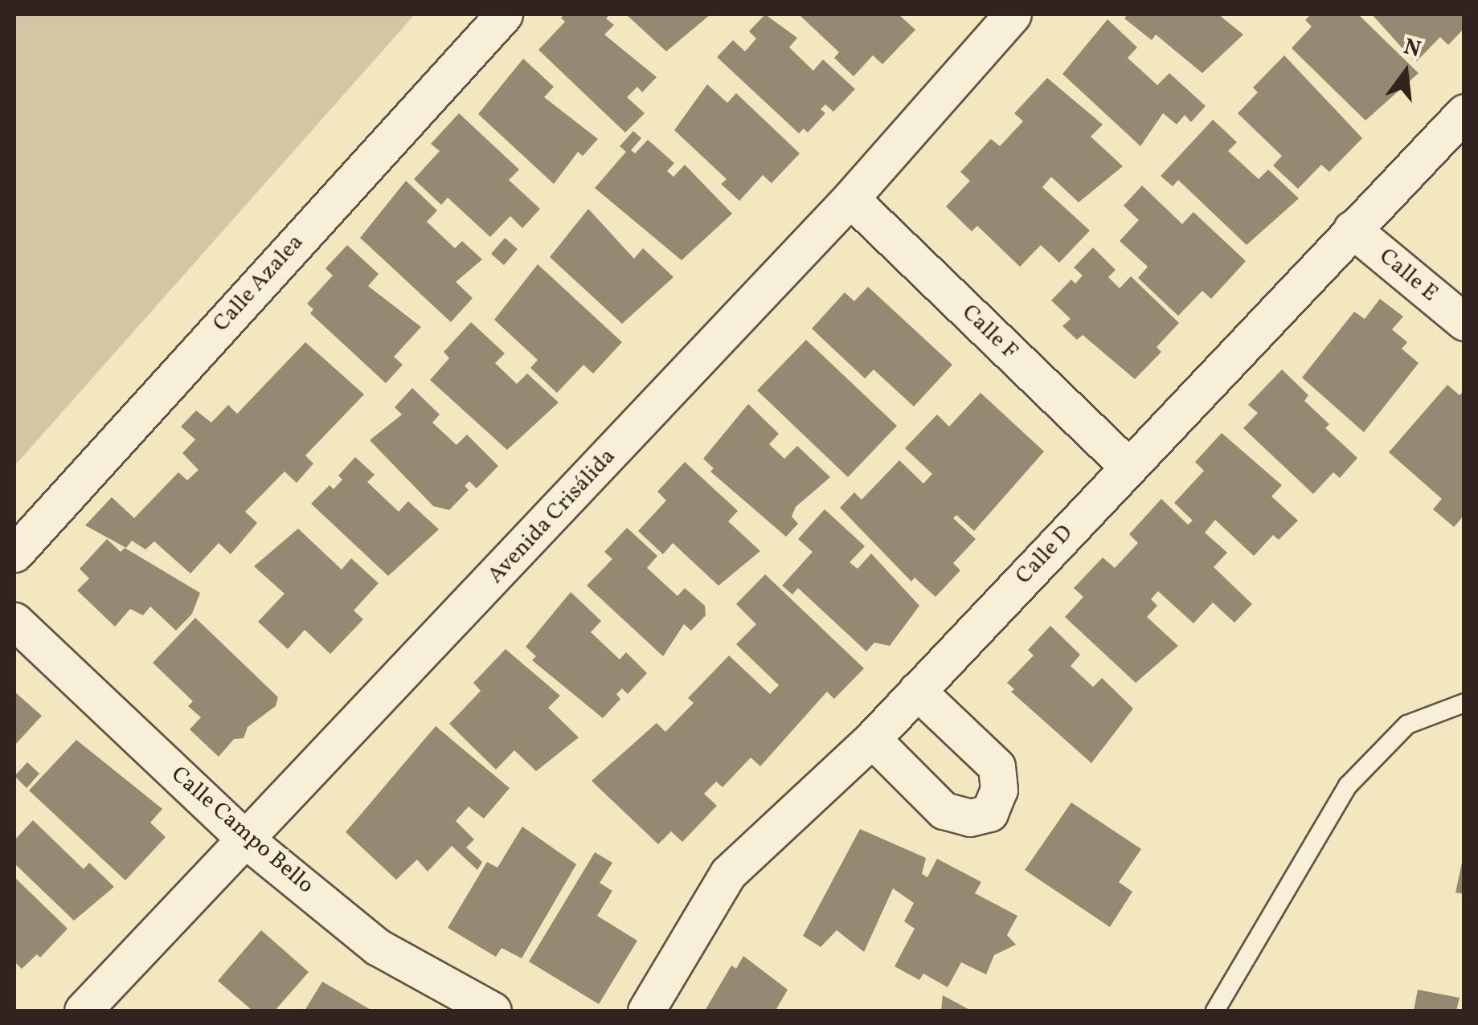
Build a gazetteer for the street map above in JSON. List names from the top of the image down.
{
  "streets": {
    "street": [
      "Calle E",
      "Calle Azalea",
      "Calle F",
      "Avenida Crisálida",
      "Calle D",
      "Calle Campo Bello"
    ]
  },
  "crossings": [
    ["Calle E", "Calle D"],
    ["Calle F", "Avenida Crisálida"],
    ["Calle F", "Calle D"],
    ["Avenida Crisálida", "Calle Campo Bello"]
  ],
  "north": "top"
}
